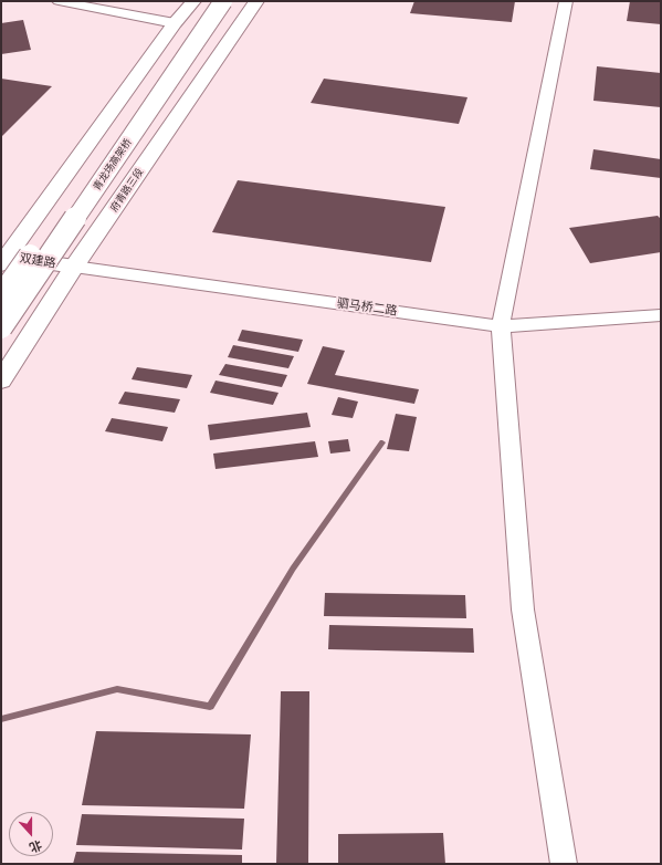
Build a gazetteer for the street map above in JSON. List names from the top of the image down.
{
  "streets": {
    "main road": ["青龙场高架桥", "府青路三段", "双建路"],
    "street": ["驷马桥二路"]
  },
  "crossings": [
    ["府青路三段", "双建路"],
    ["府青路三段", "驷马桥二路"],
    ["双建路", "驷马桥二路"]
  ],
  "north": "bottom"
}
